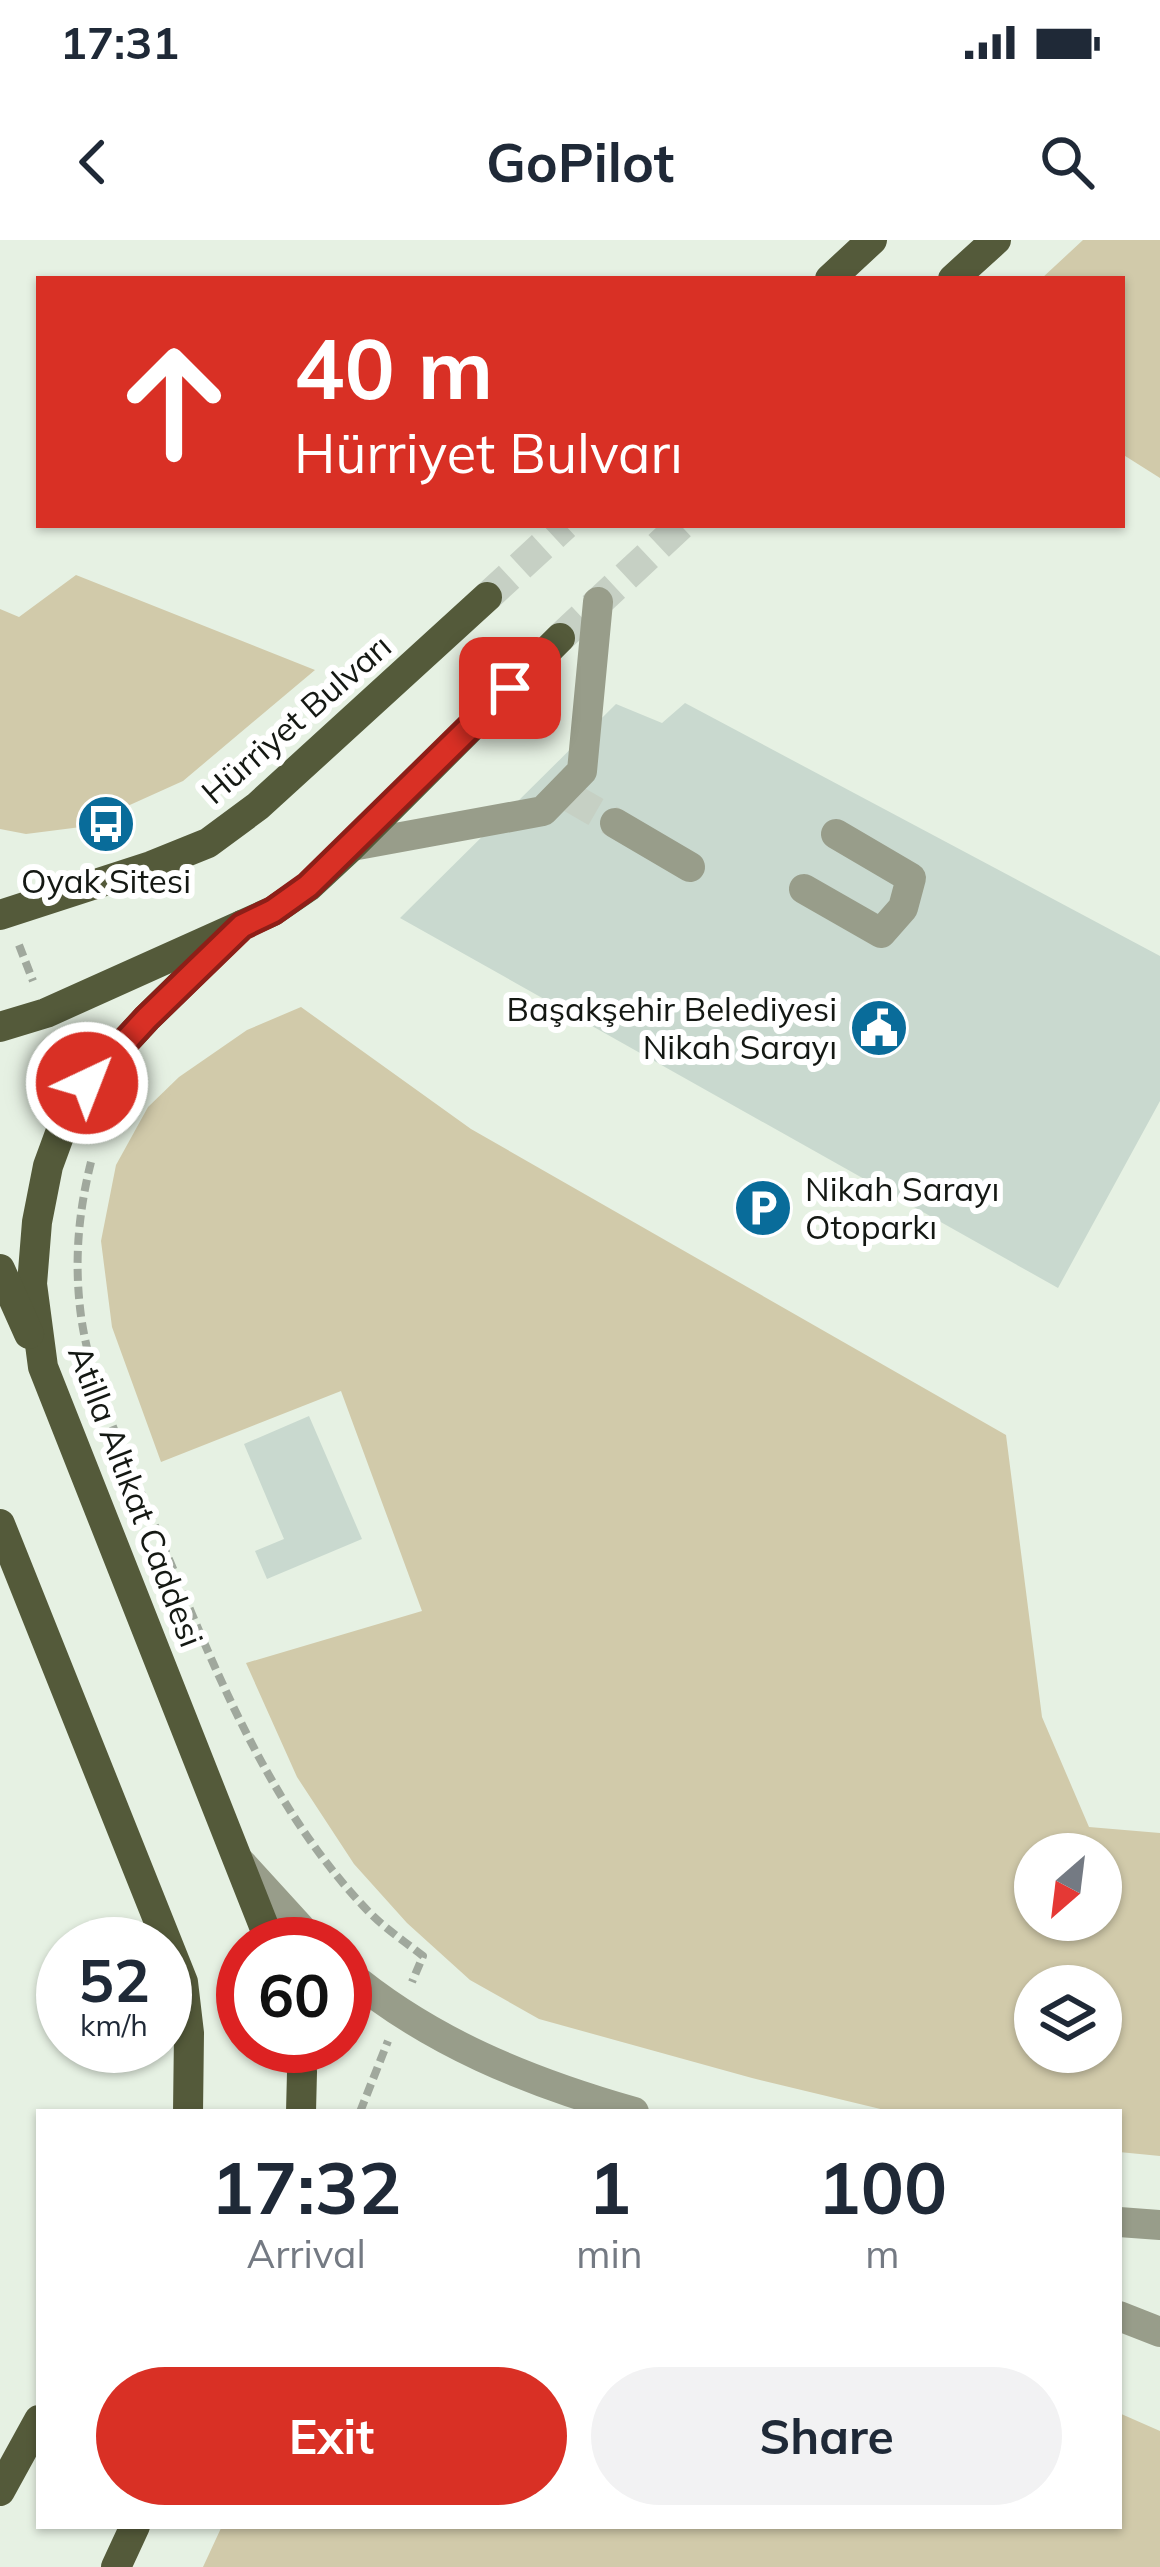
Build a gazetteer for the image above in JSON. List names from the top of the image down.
{
  "streets": {
    "main road": ["Hürriyet Bulvarı", "Atilla Altıkat Caddesi"]
  },
  "places": {
    "bus stop": ["Oyak Sitesi"],
    "public building": ["Başakşehir Belediyesi Nikah Sarayı"],
    "parking": ["Nikah Sarayı Otoparkı"]
  },
  "north": "bottom left",
  "page": {
    "status": "17:31",
    "header": "GoPilot",
    "turn": ["40 m", "Hürriyet Bulvarı"],
    "speed": "52 km/h",
    "limit": "60",
    "eta": [
      "17:32",
      "Arrival",
      "1",
      "min",
      "100",
      "m"
    ],
    "buttons": ["Exit", "Share"]
  }
}
